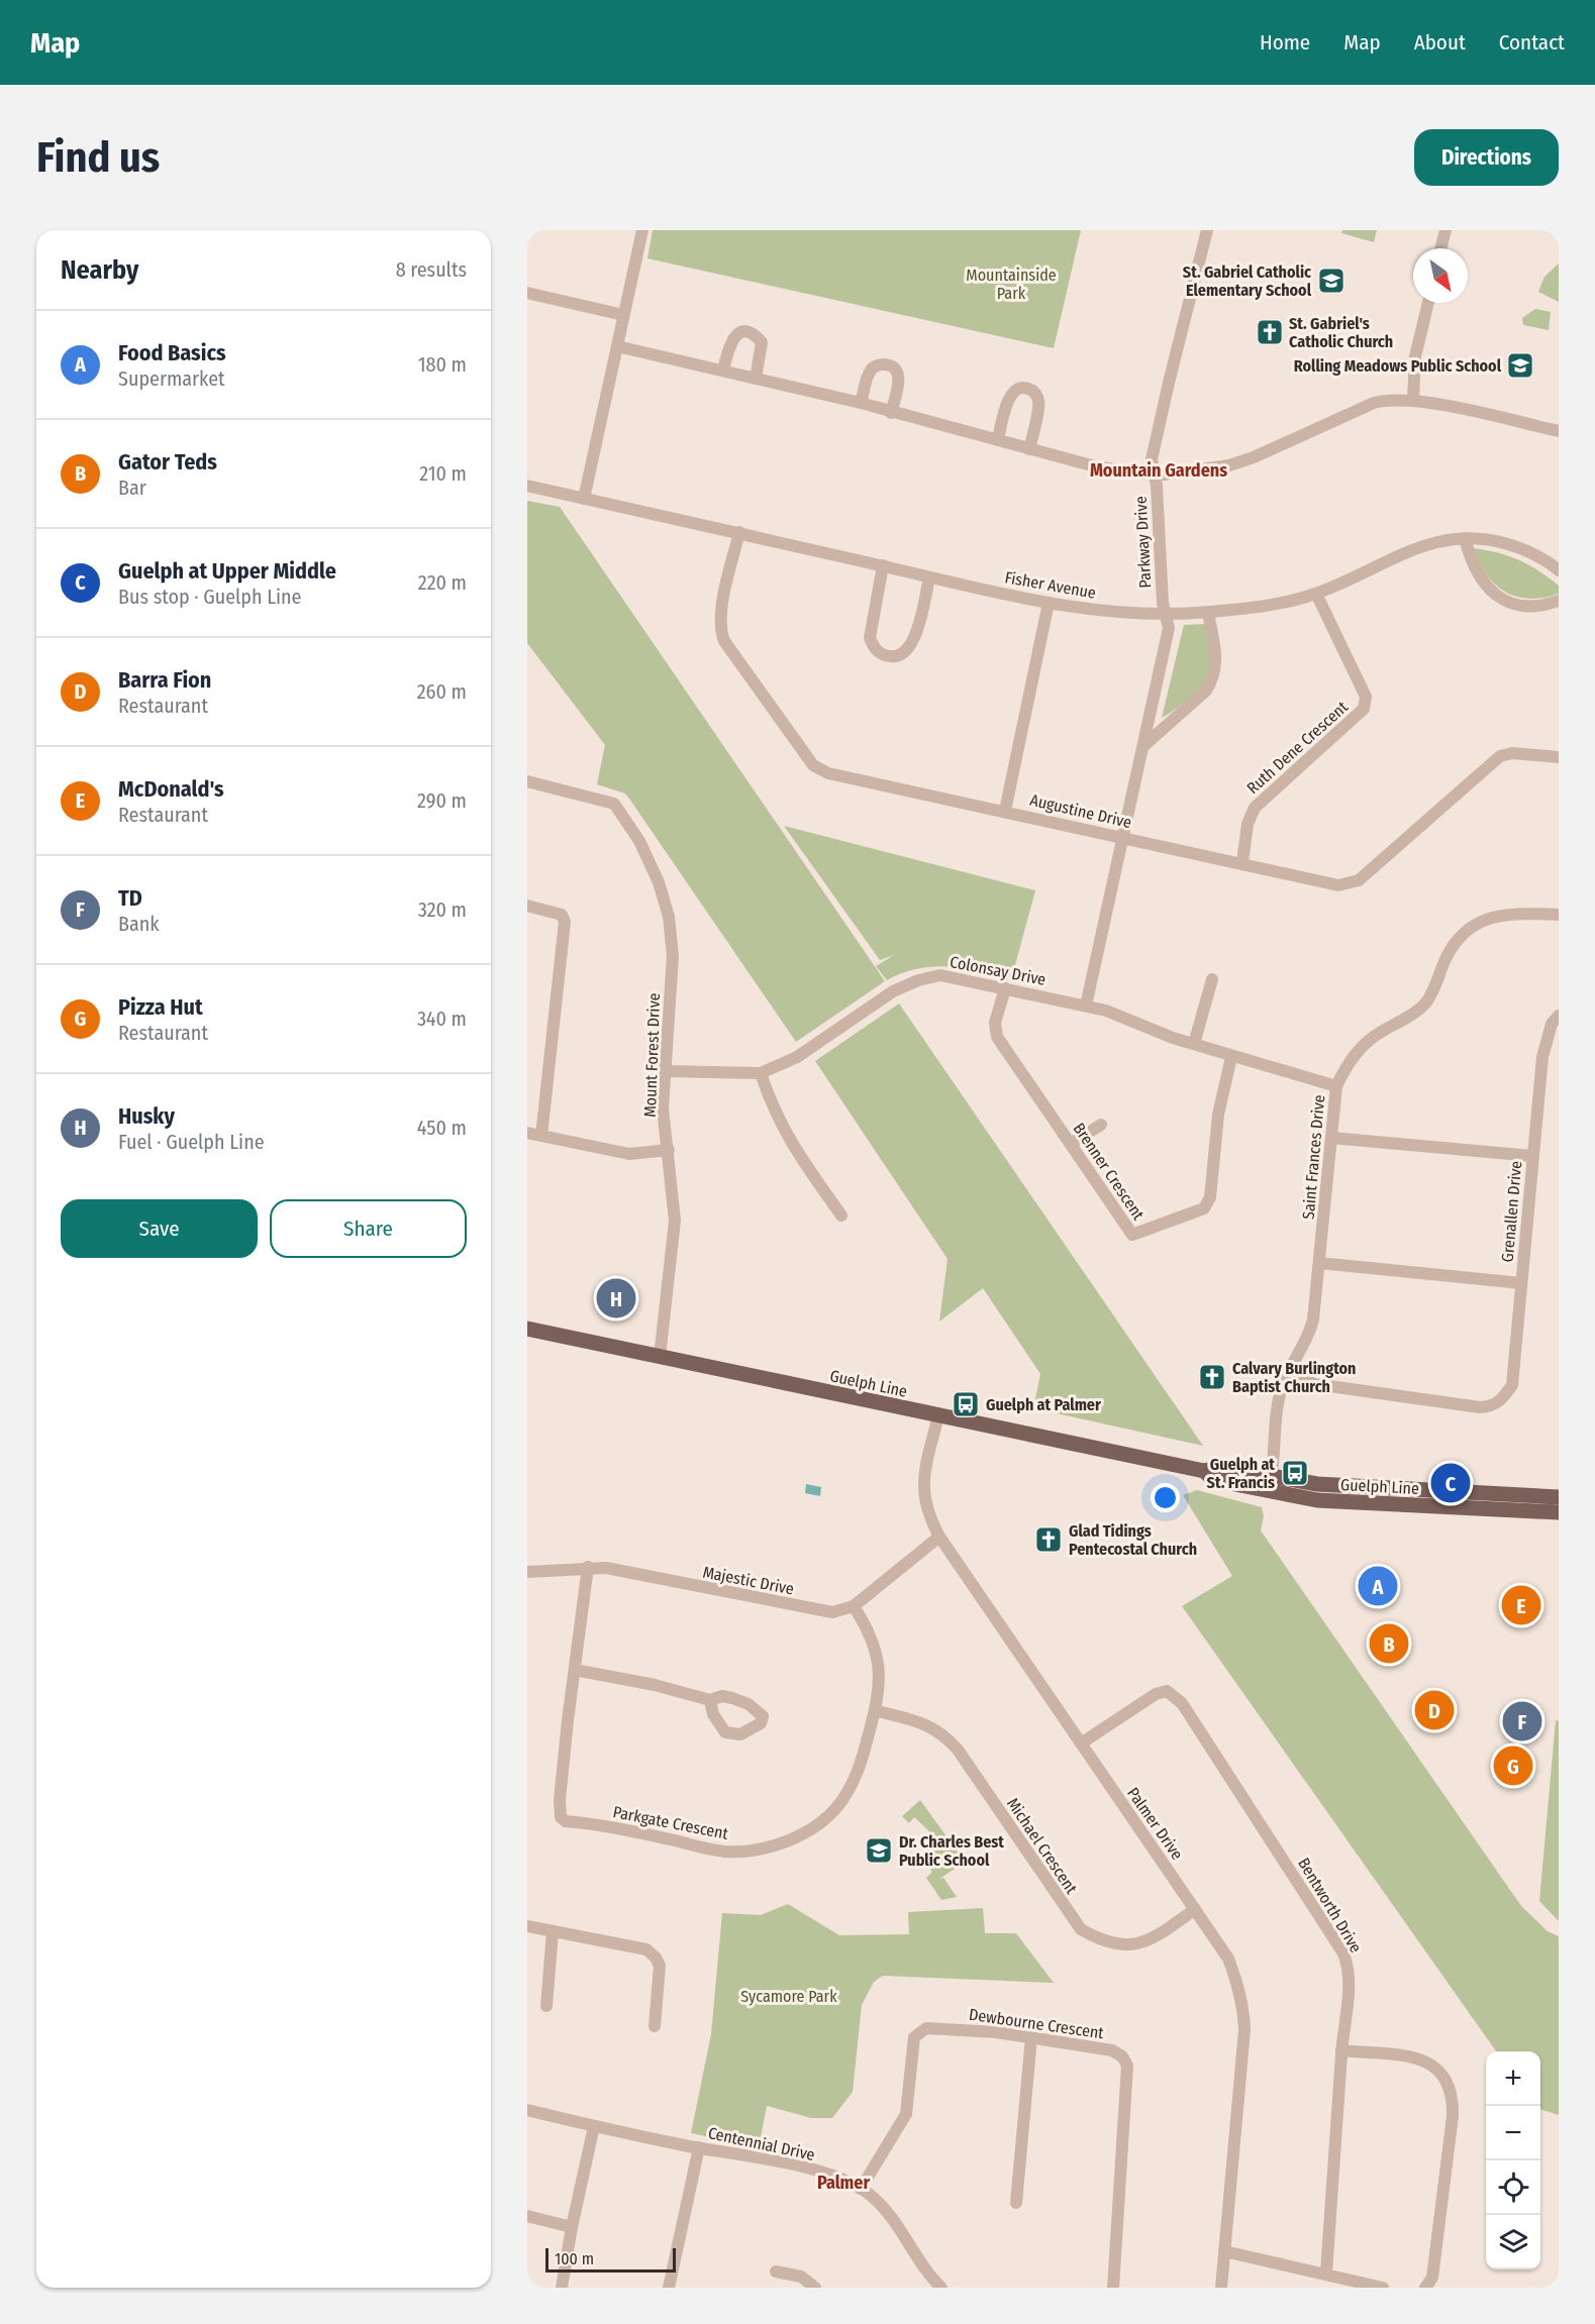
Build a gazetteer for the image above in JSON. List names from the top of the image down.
{
  "streets": {
    "main road": ["Guelph Line"],
    "street": [
      "Parkway Drive",
      "Fisher Avenue",
      "Ruth Dene Crescent",
      "Augustine Drive",
      "Colonsay Drive",
      "Mount Forest Drive",
      "Saint Frances Drive",
      "Brenner Crescent",
      "Grenallen Drive",
      "Majestic Drive",
      "Parkgate Crescent",
      "Palmer Drive",
      "Michael Crescent",
      "Bentworth Drive",
      "Dewbourne Crescent",
      "Centennial Drive"
    ]
  },
  "crossings": [
    ["Parkway Drive", "Fisher Avenue"],
    ["Parkway Drive", "Augustine Drive"],
    ["Parkway Drive", "Colonsay Drive"],
    ["Fisher Avenue", "Ruth Dene Crescent"],
    ["Fisher Avenue", "Augustine Drive"],
    ["Ruth Dene Crescent", "Augustine Drive"],
    ["Colonsay Drive", "Mount Forest Drive"],
    ["Colonsay Drive", "Saint Frances Drive"],
    ["Colonsay Drive", "Brenner Crescent"],
    ["Mount Forest Drive", "Guelph Line"],
    ["Saint Frances Drive", "Grenallen Drive"],
    ["Saint Frances Drive", "Guelph Line"],
    ["Guelph Line", "Palmer Drive"],
    ["Majestic Drive", "Parkgate Crescent"],
    ["Majestic Drive", "Palmer Drive"],
    ["Parkgate Crescent", "Michael Crescent"],
    ["Palmer Drive", "Michael Crescent"],
    ["Palmer Drive", "Bentworth Drive"],
    ["Dewbourne Crescent", "Centennial Drive"]
  ],
  "districts": ["Mountain Gardens", "Palmer"],
  "parks": ["Mountainside Park", "Sycamore Park"],
  "places": {
    "school or university": ["St. Gabriel Catholic Elementary School", "Rolling Meadows Public School", "Dr. Charles Best Public School"],
    "church": ["St. Gabriel's Catholic Church", "Calvary Burlington Baptist Church", "Glad Tidings Pentecostal Church"],
    "bus stop": ["Guelph at Palmer", "Guelph at St. Francis"]
  },
  "scale_bar": "100 m",
  "north": "bottom right",
  "page": {
    "header": "Map",
    "nav": [
      "Home",
      "Map",
      "About",
      "Contact"
    ],
    "buttons": [
      "Directions",
      ["Save", "Share"]
    ],
    "title": "Find us",
    "heading": ["Nearby", "8 results"],
    "list": [
      {
        "mark": "A",
        "name": "Food Basics",
        "note": "Supermarket",
        "value": "180 m"
      },
      {
        "mark": "B",
        "name": "Gator Teds",
        "note": "Bar",
        "value": "210 m"
      },
      {
        "mark": "C",
        "name": "Guelph at Upper Middle",
        "note": "Bus stop · Guelph Line",
        "value": "220 m"
      },
      {
        "mark": "D",
        "name": "Barra Fion",
        "note": "Restaurant",
        "value": "260 m"
      },
      {
        "mark": "E",
        "name": "McDonald's",
        "note": "Restaurant",
        "value": "290 m"
      },
      {
        "mark": "F",
        "name": "TD",
        "note": "Bank",
        "value": "320 m"
      },
      {
        "mark": "G",
        "name": "Pizza Hut",
        "note": "Restaurant",
        "value": "340 m"
      },
      {
        "mark": "H",
        "name": "Husky",
        "note": "Fuel · Guelph Line",
        "value": "450 m"
      }
    ],
    "pins": [
      "H",
      "C",
      "A",
      "E",
      "B",
      "D",
      "F",
      "G"
    ],
    "map_buttons": ["+", "−"],
    "scale": "100 m"
  }
}
